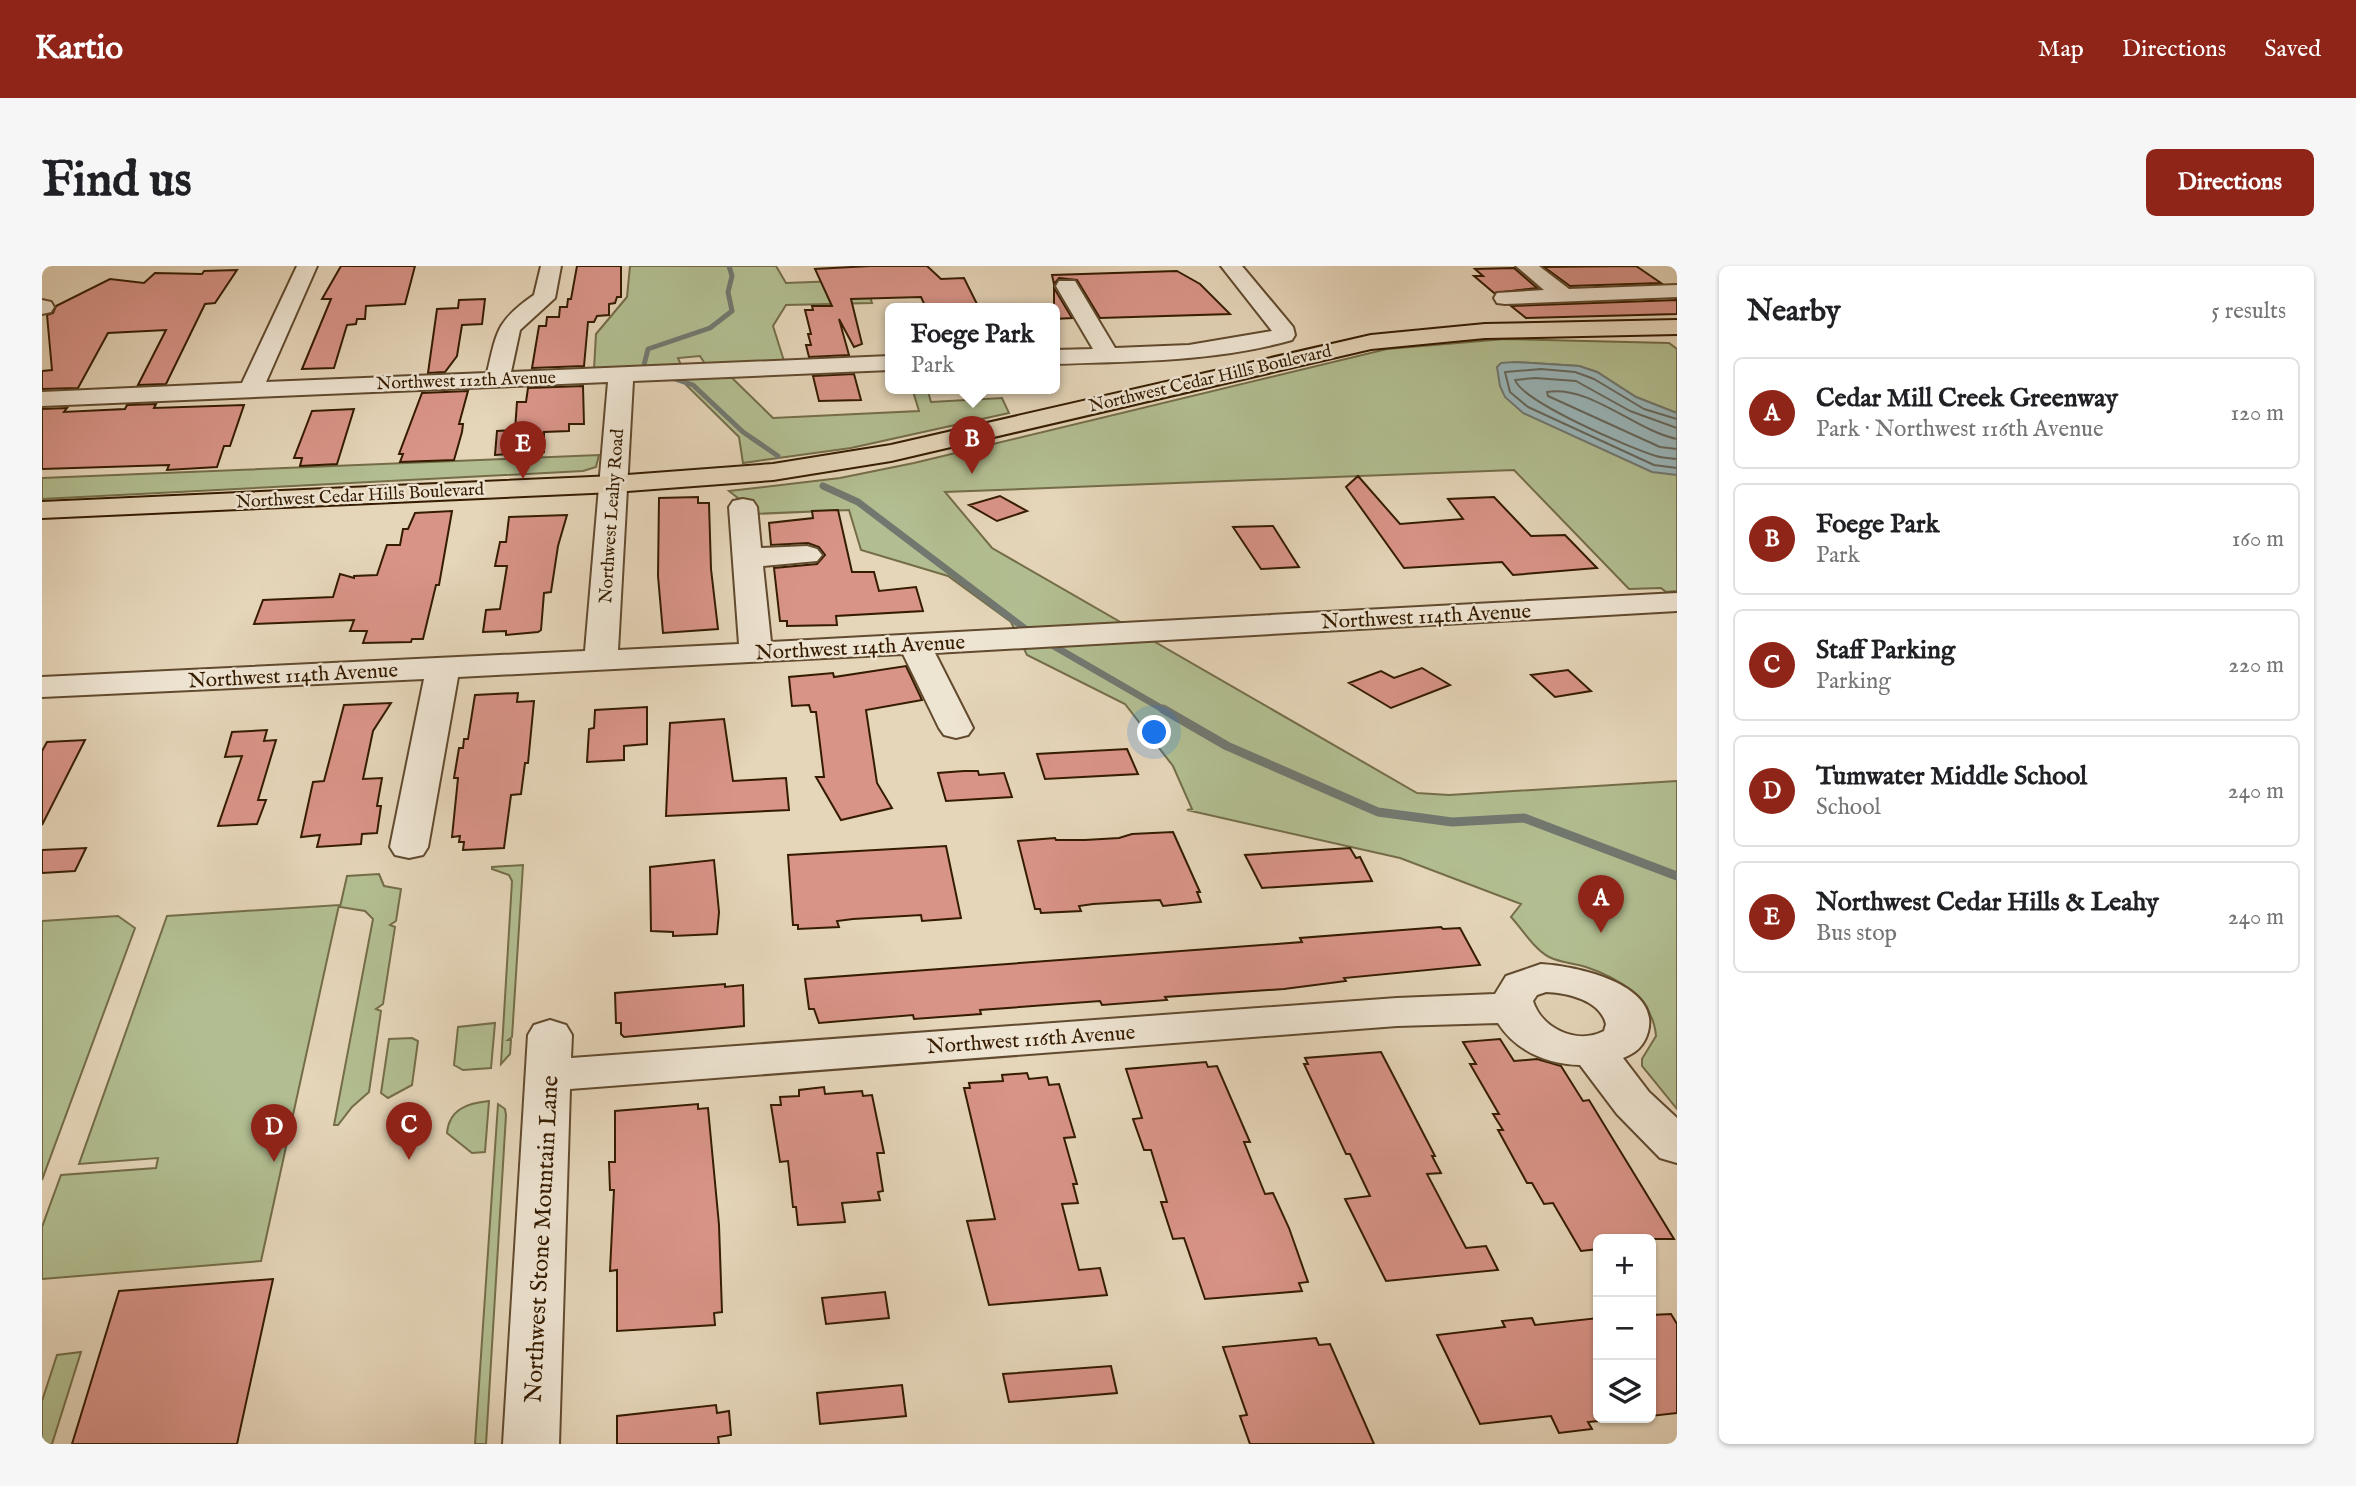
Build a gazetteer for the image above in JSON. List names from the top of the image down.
{
  "streets": {
    "main road": ["Northwest Cedar Hills Boulevard"],
    "street": [
      "Northwest 112th Avenue",
      "Northwest Leahy Road",
      "Northwest 114th Avenue",
      "Northwest 116th Avenue",
      "Northwest Stone Mountain Lane"
    ]
  },
  "crossings": [
    ["Northwest Cedar Hills Boulevard", "Northwest Leahy Road"],
    ["Northwest 112th Avenue", "Northwest Leahy Road"],
    ["Northwest Leahy Road", "Northwest 114th Avenue"],
    ["Northwest 116th Avenue", "Northwest Stone Mountain Lane"]
  ],
  "page": {
    "header": "Kartio",
    "nav": ["Map", "Directions", "Saved"],
    "buttons": "Directions",
    "title": "Find us",
    "heading": ["Nearby", "5 results"],
    "popup": ["Foege Park", "Park"],
    "list": [
      {
        "mark": "A",
        "name": "Cedar Mill Creek Greenway",
        "note": "Park · Northwest 116th Avenue",
        "value": "120 m"
      },
      {
        "mark": "B",
        "name": "Foege Park",
        "note": "Park",
        "value": "160 m"
      },
      {
        "mark": "C",
        "name": "Staff Parking",
        "note": "Parking",
        "value": "220 m"
      },
      {
        "mark": "D",
        "name": "Tumwater Middle School",
        "note": "School",
        "value": "240 m"
      },
      {
        "mark": "E",
        "name": "Northwest Cedar Hills & Leahy",
        "note": "Bus stop",
        "value": "240 m"
      }
    ],
    "pins": [
      "B",
      "E",
      "A",
      "C",
      "D"
    ],
    "map_buttons": ["+", "−"]
  }
}
